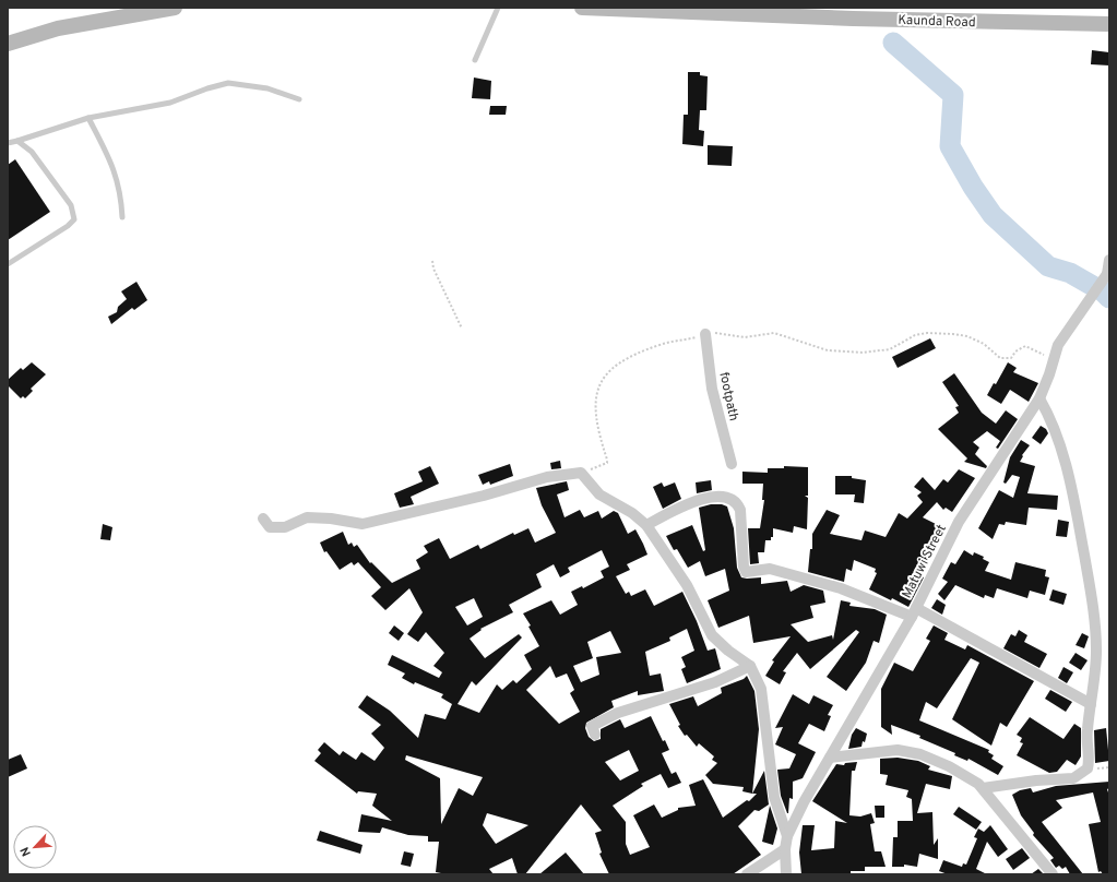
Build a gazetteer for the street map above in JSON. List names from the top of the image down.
{
  "streets": {
    "main road": ["Kaunda Road"],
    "street": ["footpath", "Matuwi Street"]
  },
  "north": "bottom left"
}
